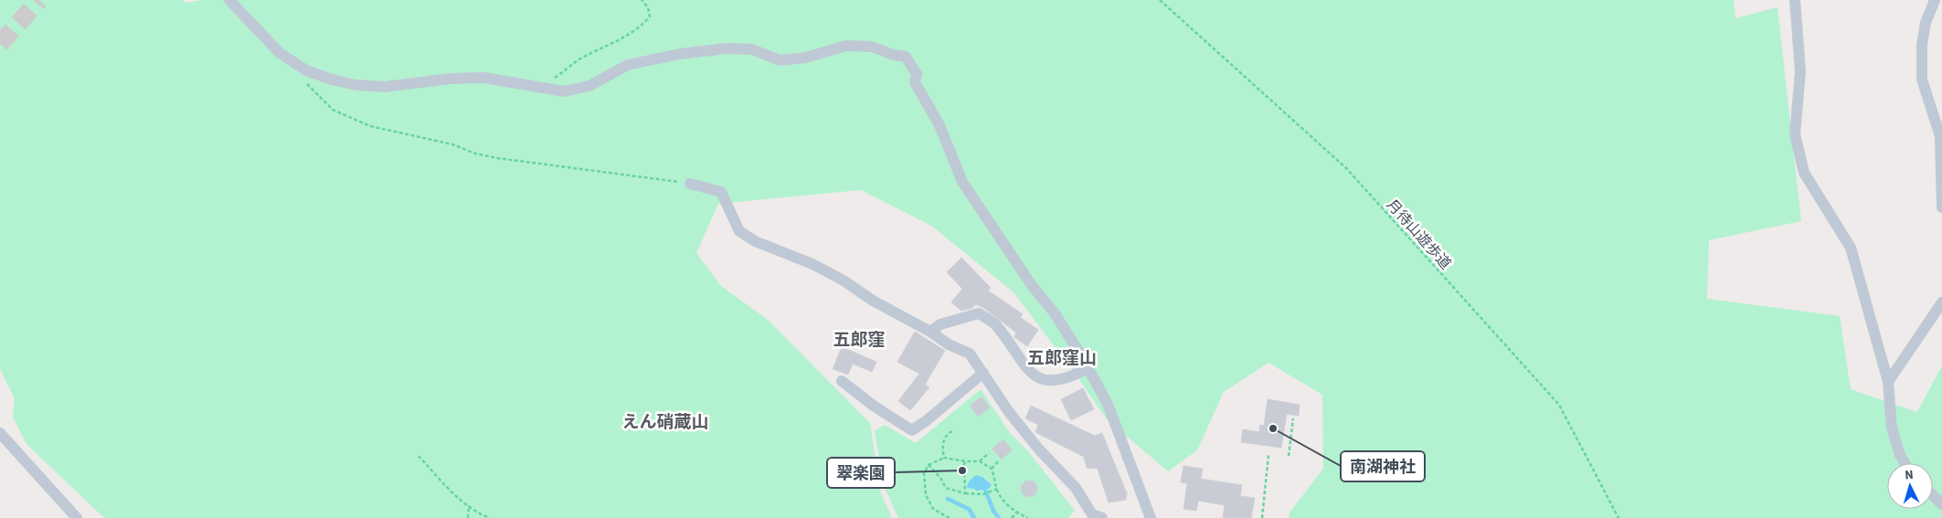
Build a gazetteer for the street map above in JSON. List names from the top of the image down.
{
  "streets": {
    "path": ["月待山遊歩道"]
  },
  "districts": ["五郎窪", "五郎窪山", "えん硝蔵山"],
  "places": ["南湖神社", "翠楽園"],
  "north": "top"
}
